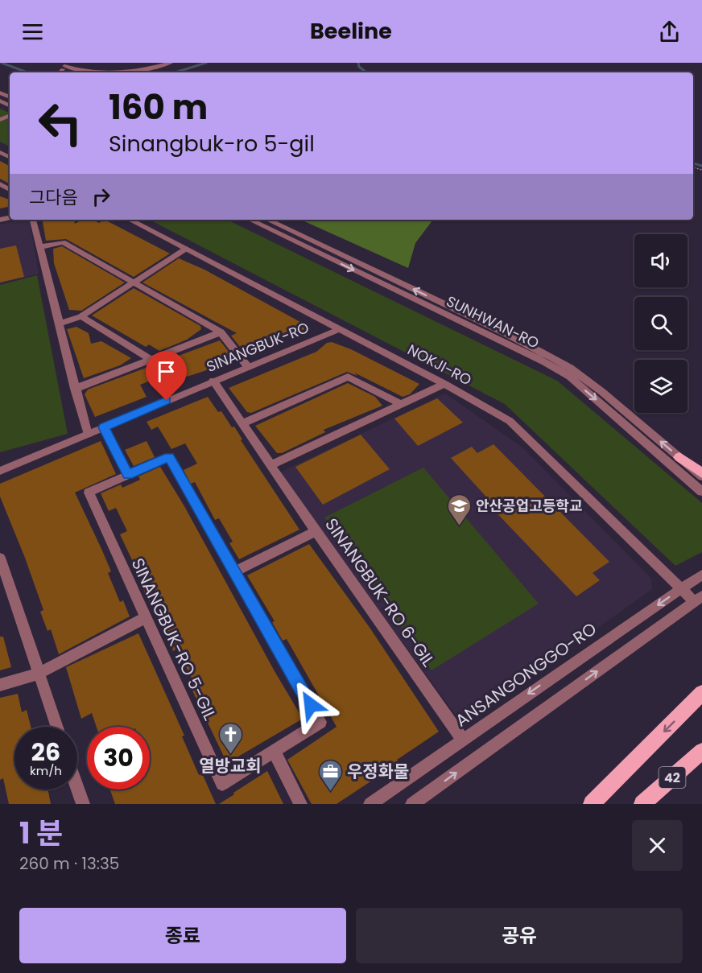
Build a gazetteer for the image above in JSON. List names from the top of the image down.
{
  "streets": {
    "main road": ["42"],
    "street": [
      "SUNHWAN-RO",
      "SINANGBUK-RO",
      "NOKJI-RO",
      "SINANGBUK-RO 6-GIL",
      "SINANGBUK-RO 5-GIL",
      "ANSANGONGGO-RO"
    ]
  },
  "crossings": [
    ["SINANGBUK-RO", "NOKJI-RO"],
    ["SINANGBUK-RO", "SINANGBUK-RO 6-GIL"],
    ["NOKJI-RO", "ANSANGONGGO-RO"],
    ["SINANGBUK-RO 6-GIL", "ANSANGONGGO-RO"]
  ],
  "places": {
    "school or university": ["안산공업고등학교"],
    "church": ["열방교회"],
    "office": ["우정화물"]
  },
  "page": {
    "header": "Beeline",
    "turn": ["160 m", "Sinangbuk-ro 5-gil"],
    "then": "그다음",
    "speed": "26 km/h",
    "limit": "30",
    "heading": ["1 분", "260 m · 13:35"],
    "buttons": ["종료", "공유"]
  }
}
